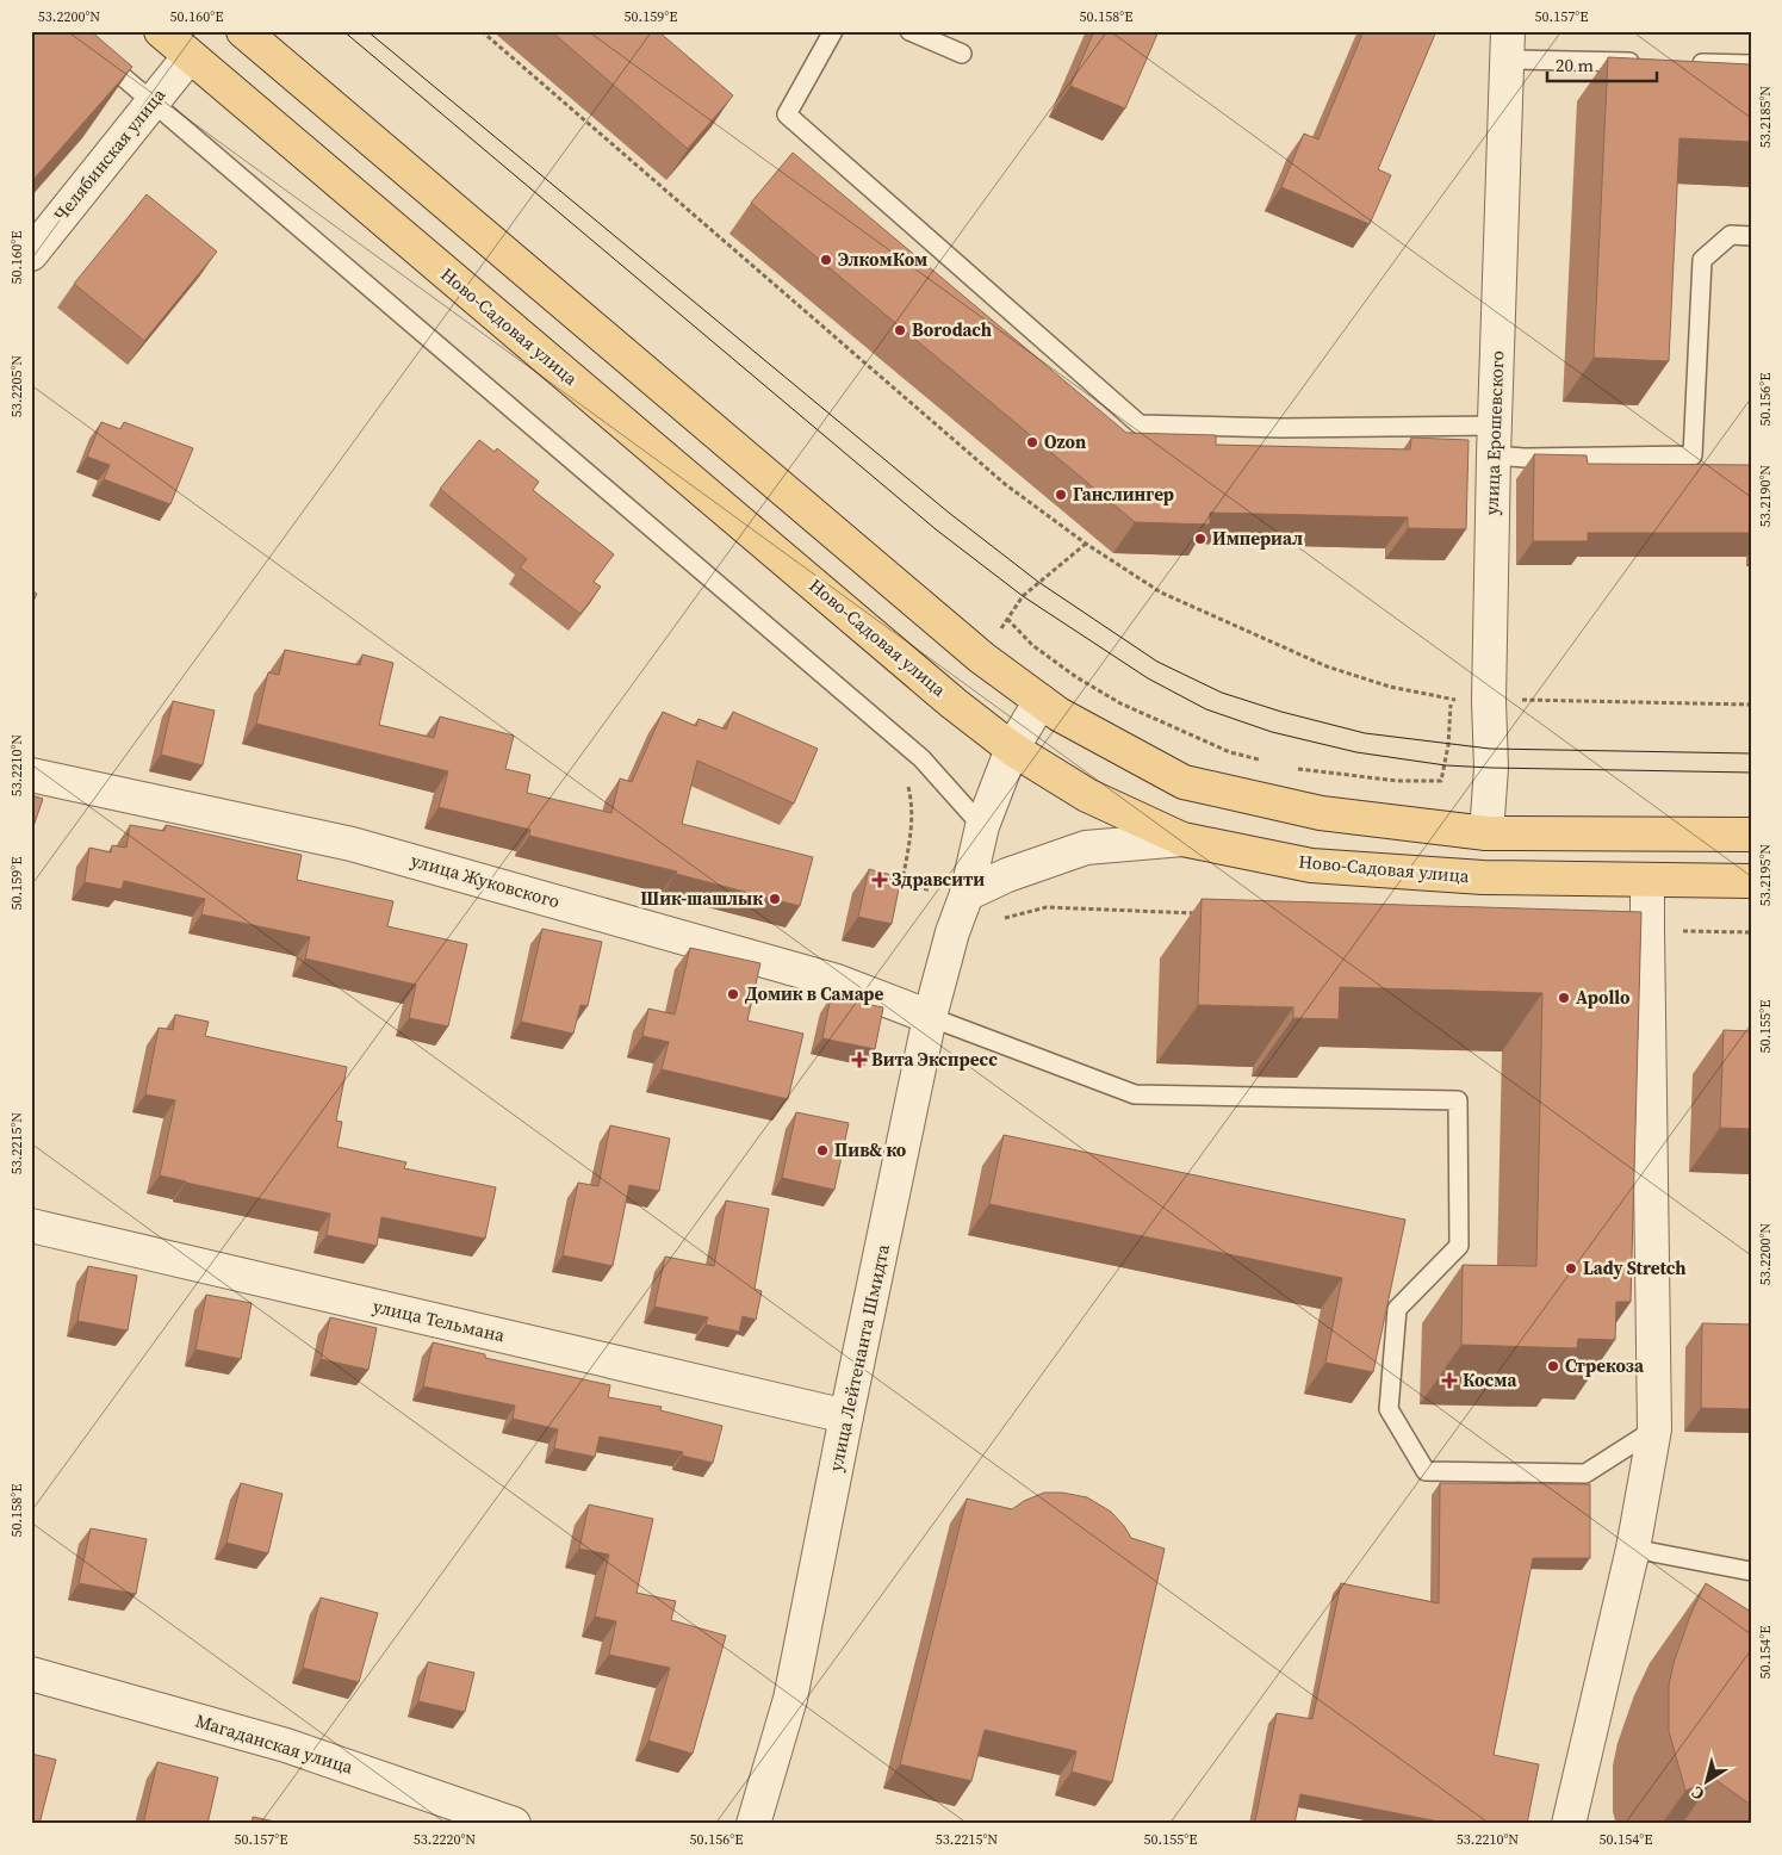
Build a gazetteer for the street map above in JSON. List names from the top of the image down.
{
  "streets": {
    "main road": ["Ново-Садовая улица"],
    "street": [
      "Челябинская улица",
      "улица Ерошевского",
      "улица Жуковского",
      "улица Тельмана",
      "улица Лейтенанта Шмидта",
      "Магаданская улица"
    ]
  },
  "crossings": [
    ["Челябинская улица", "Ново-Садовая улица"],
    ["Ново-Садовая улица", "улица Лейтенанта Шмидта"],
    ["улица Жуковского", "улица Лейтенанта Шмидта"],
    ["улица Тельмана", "улица Лейтенанта Шмидта"]
  ],
  "places": {
    "other": [
      "ЭлкомКом",
      "Borodach",
      "Ozon",
      "Ганслингер",
      "Империал",
      "Шик-шашлык",
      "Домик в Самаре",
      "Apollo",
      "Пив& ко",
      "Lady Stretch",
      "Стрекоза"
    ],
    "health": ["Здравсити", "Вита Экспресс", "Косма"]
  },
  "scale_bar": "20 m",
  "north": "bottom left",
  "coordinates": [
    "53.2200°N",
    "50.160°E",
    "50.159°E",
    "50.158°E",
    "50.157°E",
    "53.2185°N",
    "53.2205°N",
    "50.156°E",
    "53.2190°N",
    "53.2210°N",
    "53.2195°N",
    "50.155°E",
    "53.2215°N",
    "50.154°E",
    "53.2220°N"
  ]
}
